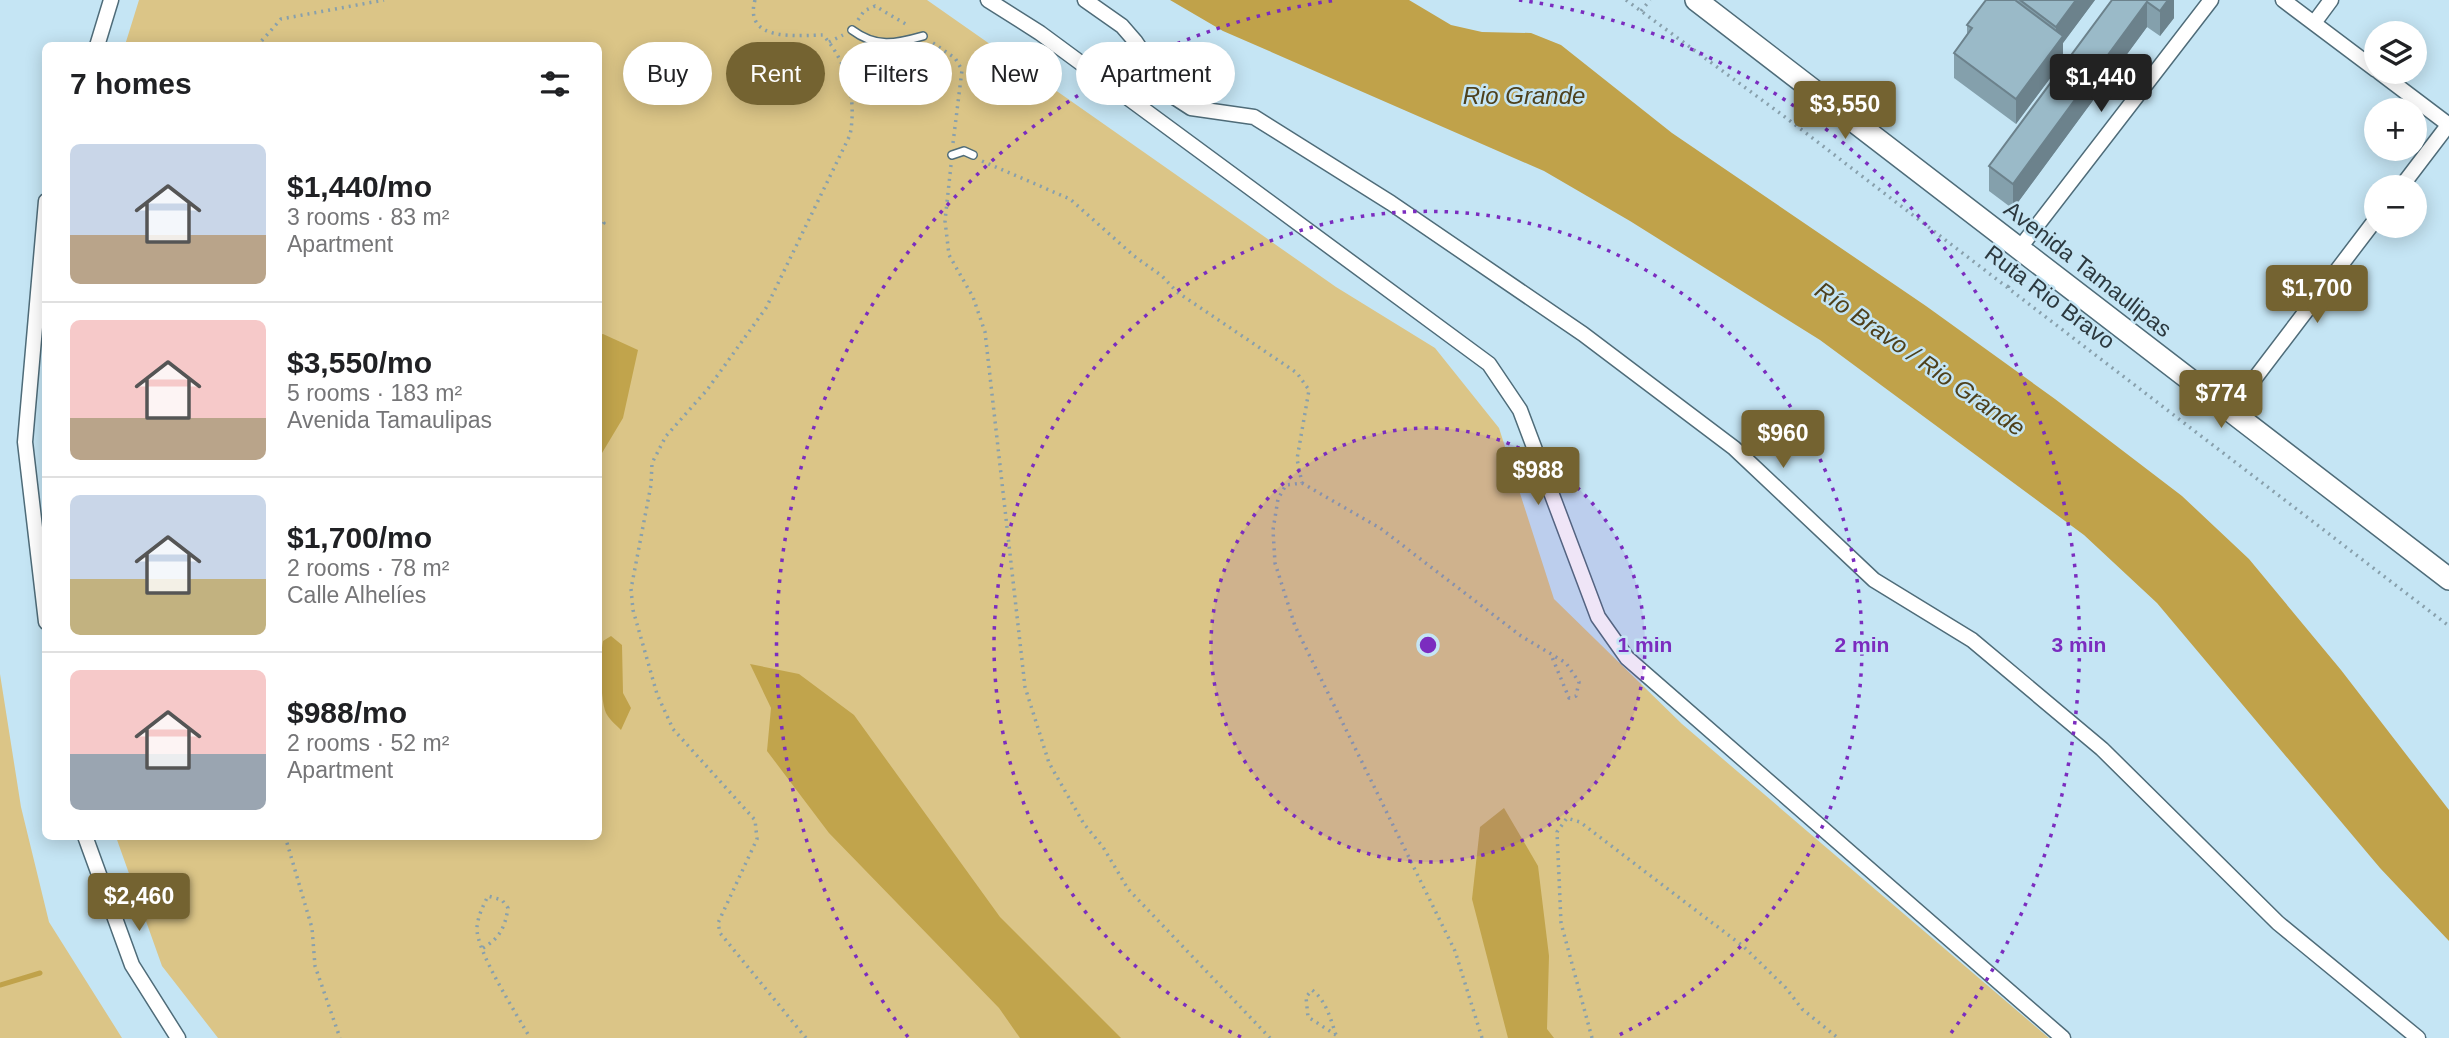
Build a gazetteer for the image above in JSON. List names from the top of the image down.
{
  "streets": {
    "street": ["Avenida Tamaulipas"],
    "path": ["Ruta Rio Bravo"]
  },
  "water": ["Rio Grande", "Río Bravo / Rio Grande"],
  "page": {
    "map_buttons": ["+", "−"],
    "chip": [
      "Buy",
      "Rent",
      "Filters",
      "New",
      "Apartment"
    ],
    "heading": "7 homes",
    "price": [
      "$1,440",
      "$3,550",
      "$1,700",
      "$774",
      "$960",
      "$988",
      "$2,460"
    ],
    "list": [
      {
        "name": "$1,440/mo",
        "note": "3 rooms · 83 m² · Apartment"
      },
      {
        "name": "$3,550/mo",
        "note": "5 rooms · 183 m² · Avenida Tamaulipas"
      },
      {
        "name": "$1,700/mo",
        "note": "2 rooms · 78 m² · Calle Alhelíes"
      },
      {
        "name": "$988/mo",
        "note": "2 rooms · 52 m² · Apartment"
      }
    ]
  },
  "rings": ["1 min", "2 min", "3 min"]
}
